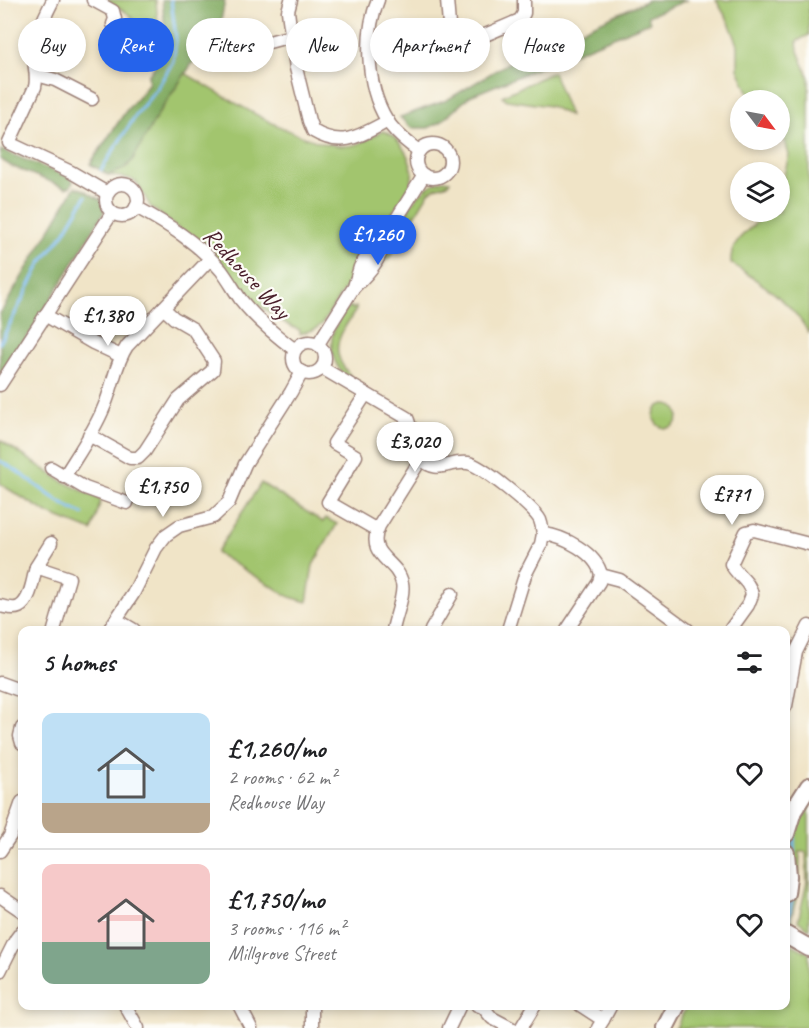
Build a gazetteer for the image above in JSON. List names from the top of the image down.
{
  "streets": {
    "street": ["Redhouse Way"]
  },
  "north": "bottom right",
  "page": {
    "chip": [
      "Buy",
      "Rent",
      "Filters",
      "New",
      "Apartment",
      "House"
    ],
    "price": [
      "£1,260",
      "£1,380",
      "£3,020",
      "£1,750",
      "£771"
    ],
    "heading": "5 homes",
    "list": [
      {
        "name": "£1,260/mo",
        "note": "2 rooms · 62 m² · Redhouse Way"
      },
      {
        "name": "£1,750/mo",
        "note": "3 rooms · 116 m² · Millgrove Street"
      }
    ]
  }
}
